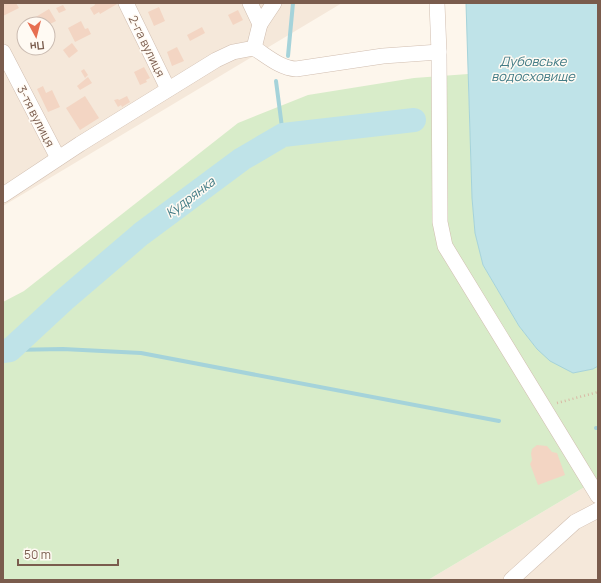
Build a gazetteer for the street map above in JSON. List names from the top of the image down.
{
  "streets": {
    "street": ["2-га вулиця", "3-тя вулиця"]
  },
  "water": ["Дубовське водосховище", "Кудрянка"],
  "scale_bar": "50 m",
  "north": "bottom"
}
